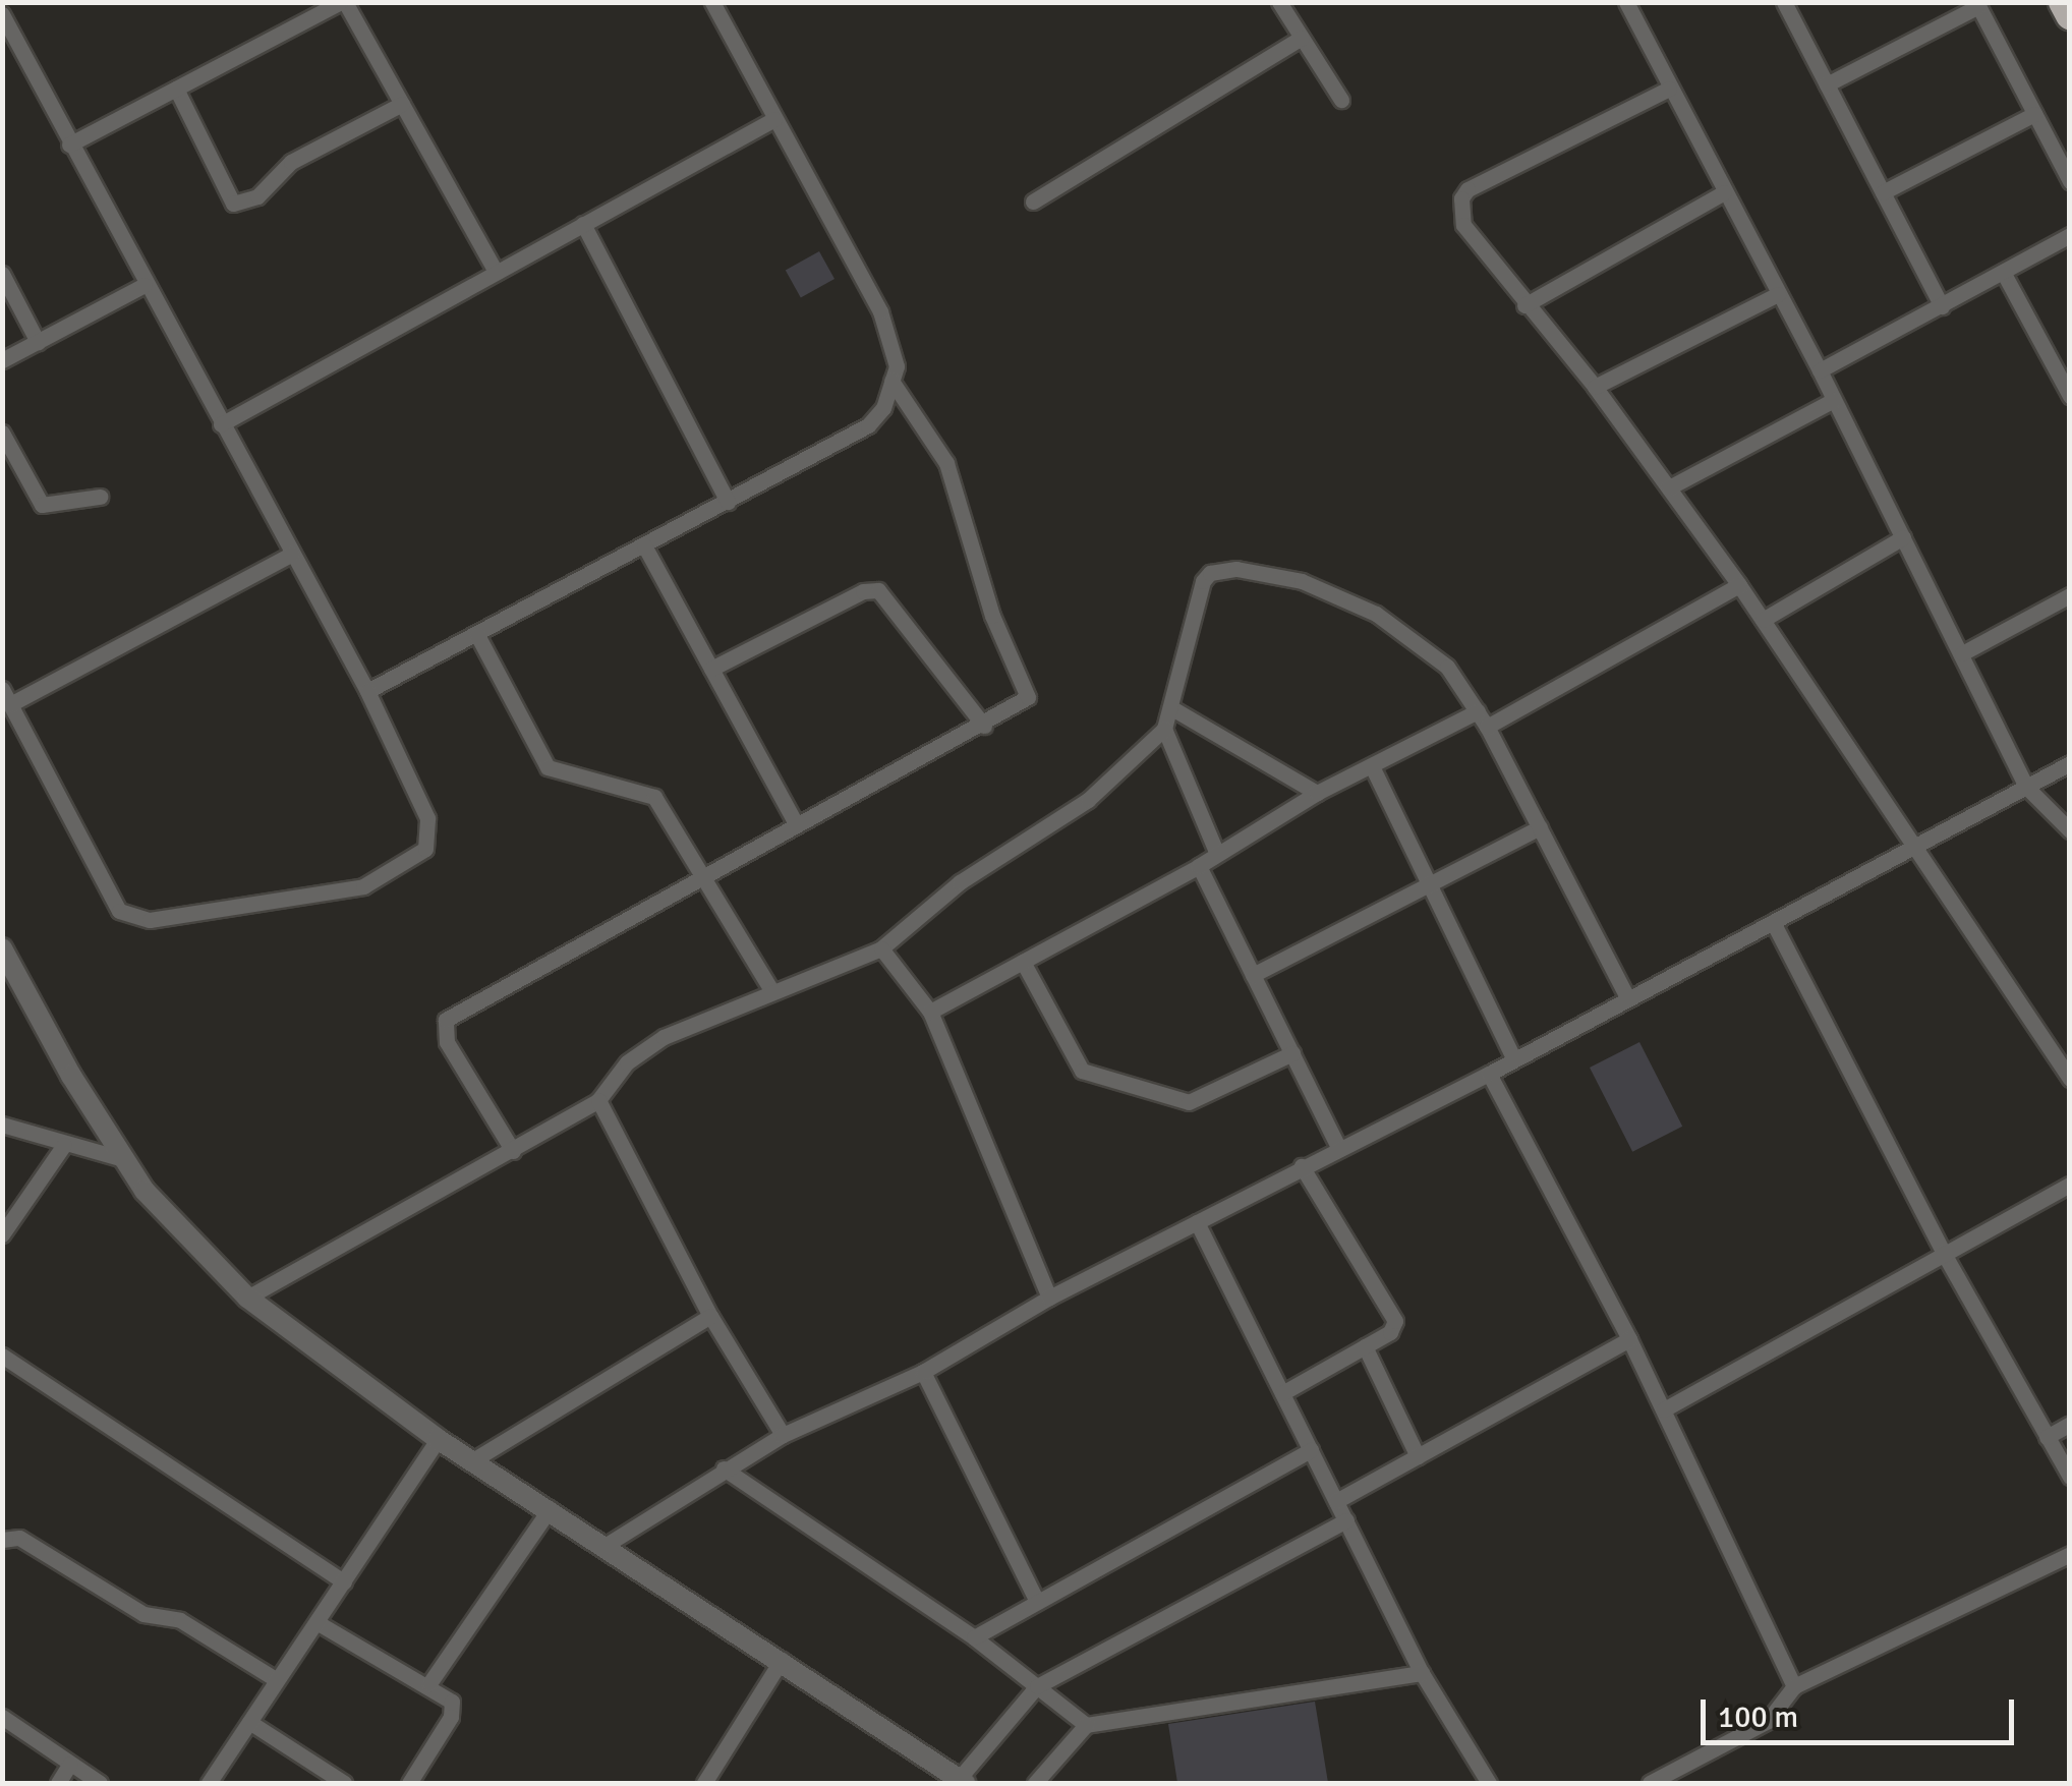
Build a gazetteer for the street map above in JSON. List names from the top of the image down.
{
  "scale_bar": "100 m"
}
